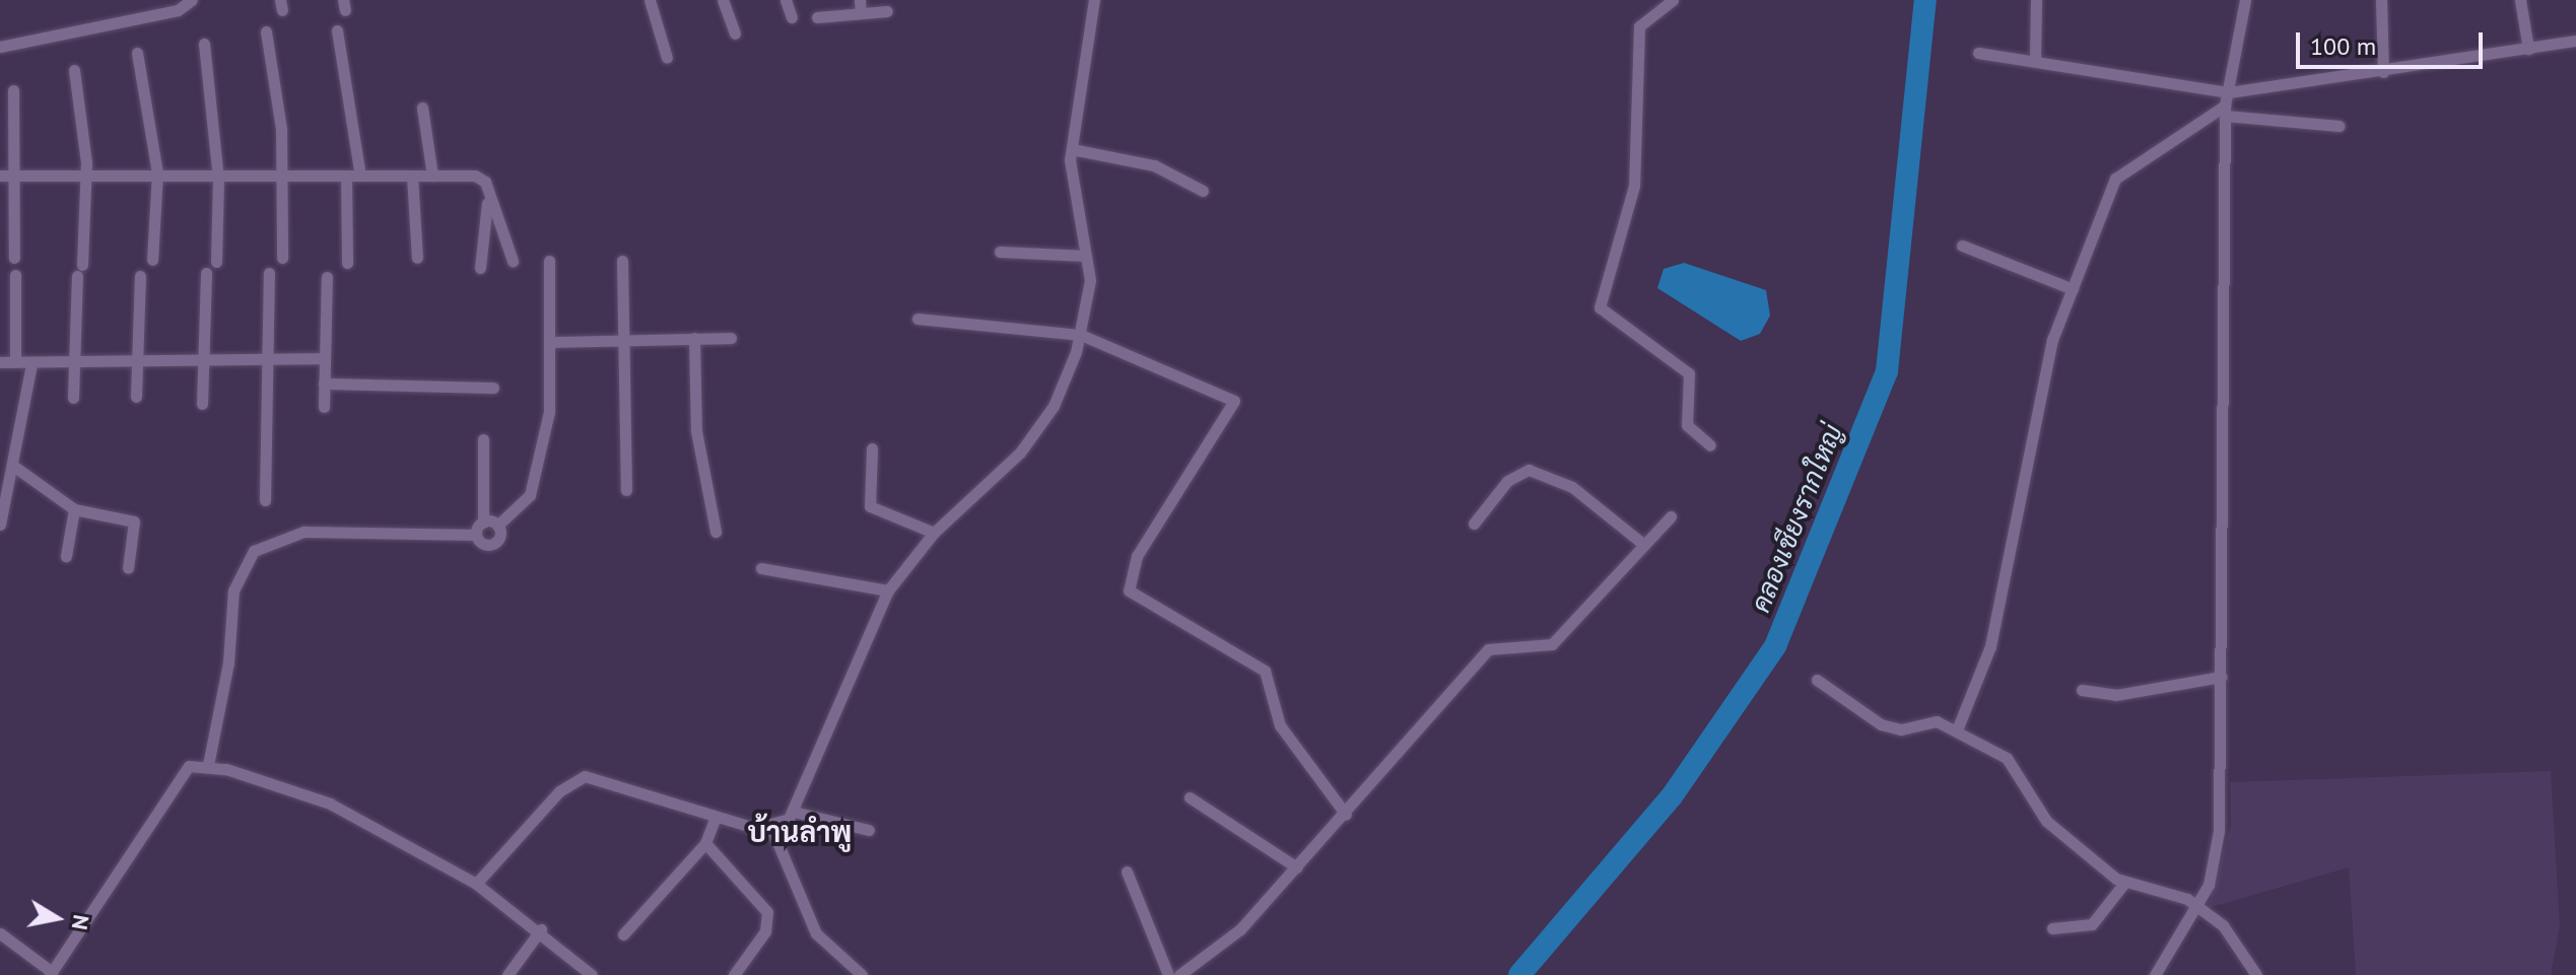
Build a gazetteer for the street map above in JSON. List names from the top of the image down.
{
  "districts": ["บ้านลำพู"],
  "water": ["คลองเชียงรากใหญ่"],
  "scale_bar": "100 m",
  "north": "right"
}
